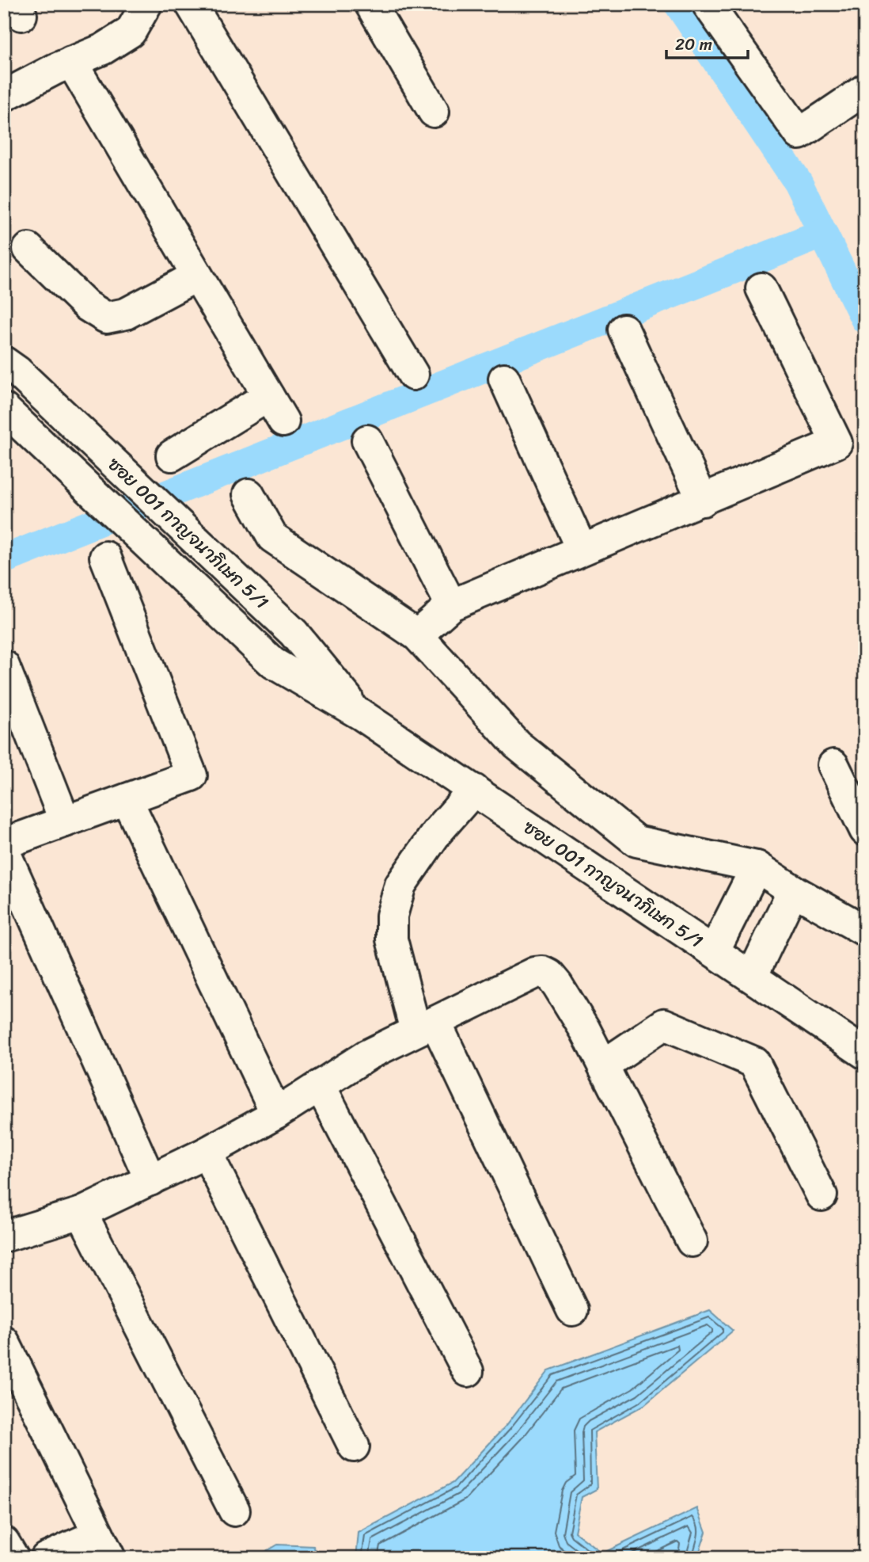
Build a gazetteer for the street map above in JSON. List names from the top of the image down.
{
  "streets": {
    "street": ["ซอย 001 กาญจนาภิเษก 5/1"]
  },
  "scale_bar": "20 m"
}
